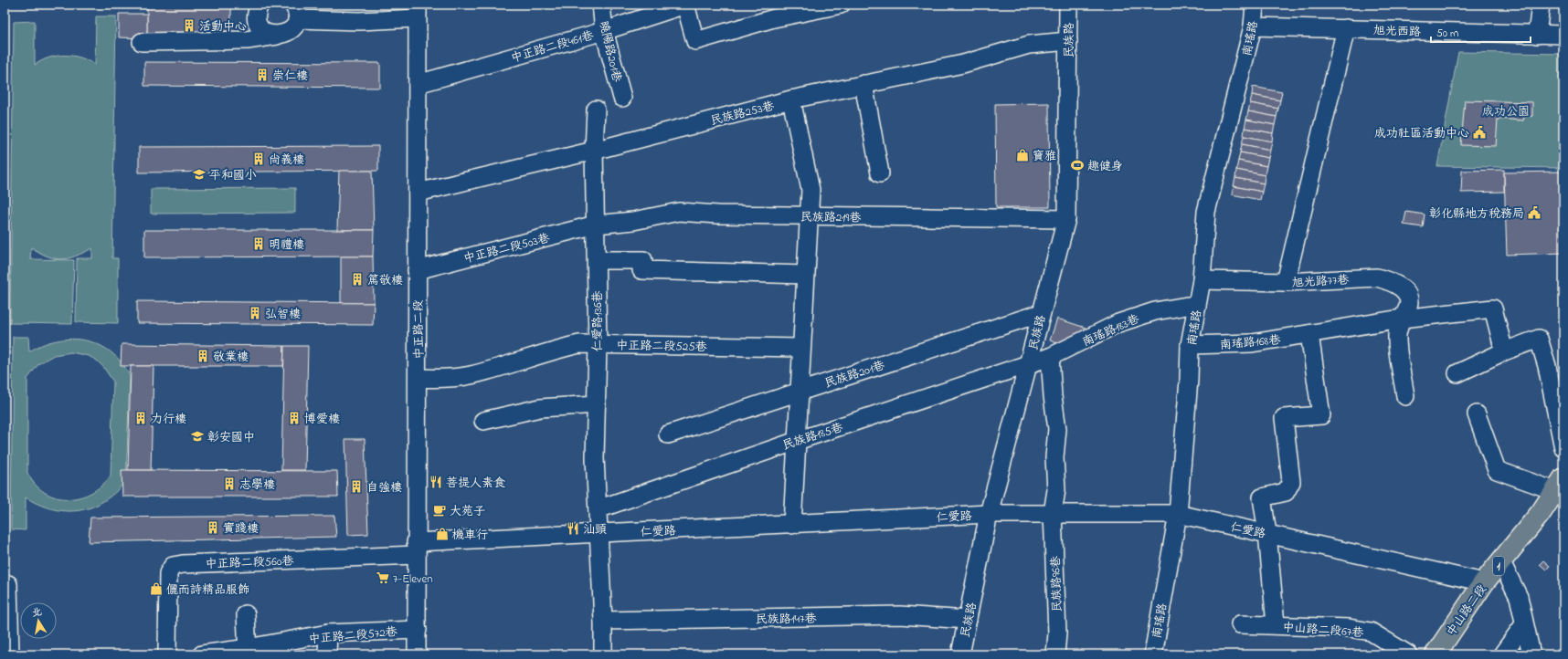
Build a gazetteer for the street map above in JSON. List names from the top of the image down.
{
  "streets": {
    "main road": ["1", "中山路二段"],
    "street": [
      "旭光西路",
      "南瑤路",
      "民族路",
      "中正路二段461巷",
      "曉陽路201巷",
      "民族路253巷",
      "民族路219巷",
      "中正路二段503巷",
      "旭光路77巷",
      "仁愛路136巷",
      "中正路二段",
      "南瑤路183巷",
      "南瑤路168巷",
      "中正路二段525巷",
      "民族路201巷",
      "民族路185巷",
      "仁愛路",
      "中正路二段560巷",
      "民族路96巷",
      "民族路147巷",
      "中山路二段67巷",
      "中正路二段572巷"
    ]
  },
  "crossings": [
    ["旭光西路", "南瑤路"],
    ["南瑤路", "旭光路77巷"],
    ["南瑤路", "南瑤路183巷"],
    ["南瑤路", "南瑤路168巷"],
    ["南瑤路", "仁愛路"],
    ["民族路", "民族路253巷"],
    ["民族路", "民族路219巷"],
    ["民族路", "南瑤路183巷"],
    ["民族路", "民族路201巷"],
    ["民族路", "民族路185巷"],
    ["民族路", "仁愛路"],
    ["民族路", "民族路147巷"],
    ["中正路二段461巷", "曉陽路201巷"],
    ["中正路二段461巷", "中正路二段"],
    ["民族路253巷", "仁愛路136巷"],
    ["民族路253巷", "中正路二段"],
    ["民族路219巷", "中正路二段503巷"],
    ["民族路219巷", "仁愛路136巷"],
    ["中正路二段503巷", "仁愛路136巷"],
    ["中正路二段503巷", "中正路二段"],
    ["旭光路77巷", "南瑤路168巷"],
    ["仁愛路136巷", "中正路二段525巷"],
    ["仁愛路136巷", "民族路185巷"],
    ["仁愛路136巷", "仁愛路"],
    ["仁愛路136巷", "民族路147巷"],
    ["中正路二段", "中正路二段525巷"],
    ["中正路二段", "仁愛路"],
    ["中正路二段", "中正路二段560巷"],
    ["中正路二段", "中正路二段572巷"],
    ["南瑤路183巷", "民族路185巷"],
    ["南瑤路183巷", "民族路96巷"],
    ["南瑤路168巷", "中山路二段67巷"],
    ["仁愛路", "中正路二段560巷"],
    ["仁愛路", "民族路96巷"],
    ["仁愛路", "中山路二段"],
    ["仁愛路", "中山路二段67巷"]
  ],
  "parks": ["成功公園"],
  "places": {
    "building": [
      "活動中心",
      "崇仁樓",
      "尚義樓",
      "明禮樓",
      "篤敬樓",
      "弘智樓",
      "敬業樓",
      "力行樓",
      "博愛樓",
      "志學樓",
      "自強樓",
      "實踐樓"
    ],
    "public building": ["成功社區活動中心", "彰化縣地方稅務局"],
    "shop": ["寶雅", "機車行", "儷而詩精品服飾"],
    "sports": ["趣健身"],
    "school or university": ["平和國小", "彰安國中"],
    "restaurant": ["菩提人素食", "汕頭"],
    "cafe": ["大苑子"],
    "supermarket": ["7-Eleven"]
  },
  "scale_bar": "50 m",
  "north": "top"
}
